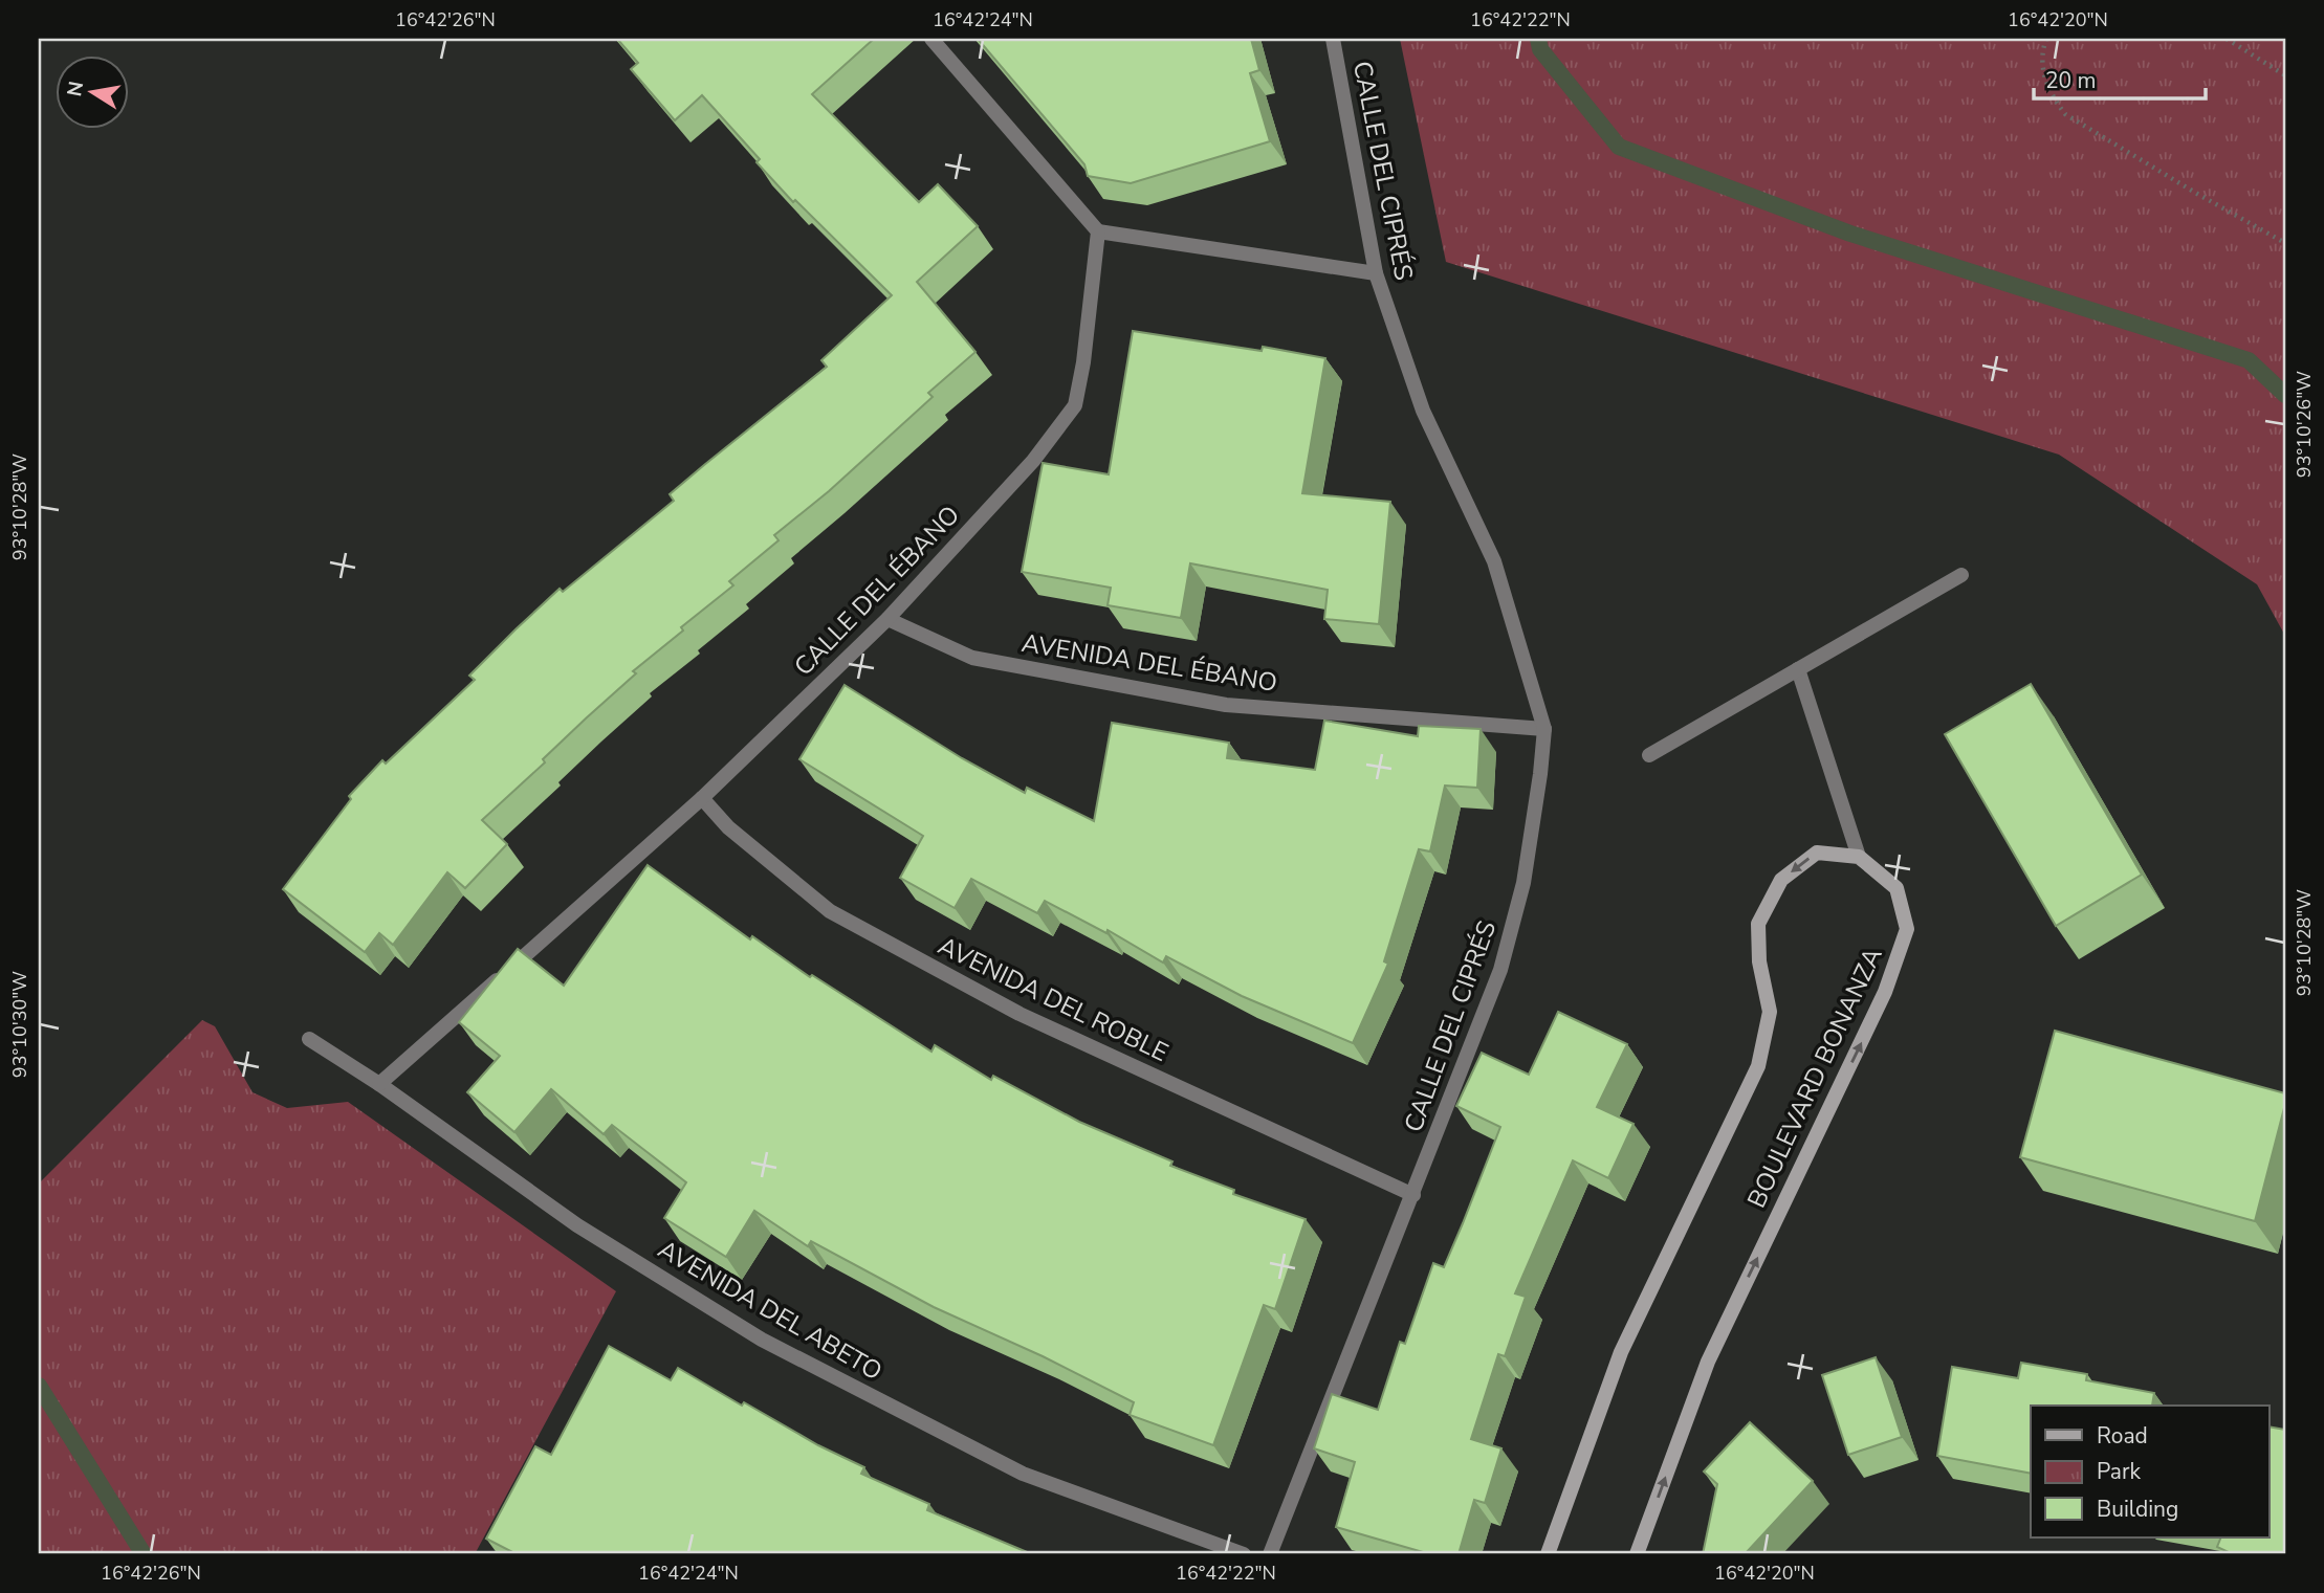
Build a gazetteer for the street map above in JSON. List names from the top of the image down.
{
  "streets": {
    "street": [
      "CALLE DEL CIPRÉS",
      "CALLE DEL ÉBANO",
      "AVENIDA DEL ÉBANO",
      "AVENIDA DEL ROBLE",
      "BOULEVARD BONANZA",
      "AVENIDA DEL ABETO"
    ]
  },
  "crossings": [
    ["CALLE DEL CIPRÉS", "AVENIDA DEL ÉBANO"],
    ["CALLE DEL CIPRÉS", "AVENIDA DEL ROBLE"],
    ["CALLE DEL ÉBANO", "AVENIDA DEL ÉBANO"],
    ["CALLE DEL ÉBANO", "AVENIDA DEL ROBLE"],
    ["CALLE DEL ÉBANO", "AVENIDA DEL ABETO"]
  ],
  "legend": ["Road", "Park", "Building"],
  "scale_bar": "20 m",
  "north": "left",
  "coordinates": [
    "16°42'26\"N",
    "16°42'24\"N",
    "16°42'22\"N",
    "16°42'20\"N",
    "93°10'26\"W",
    "93°10'28\"W",
    "93°10'30\"W"
  ]
}
